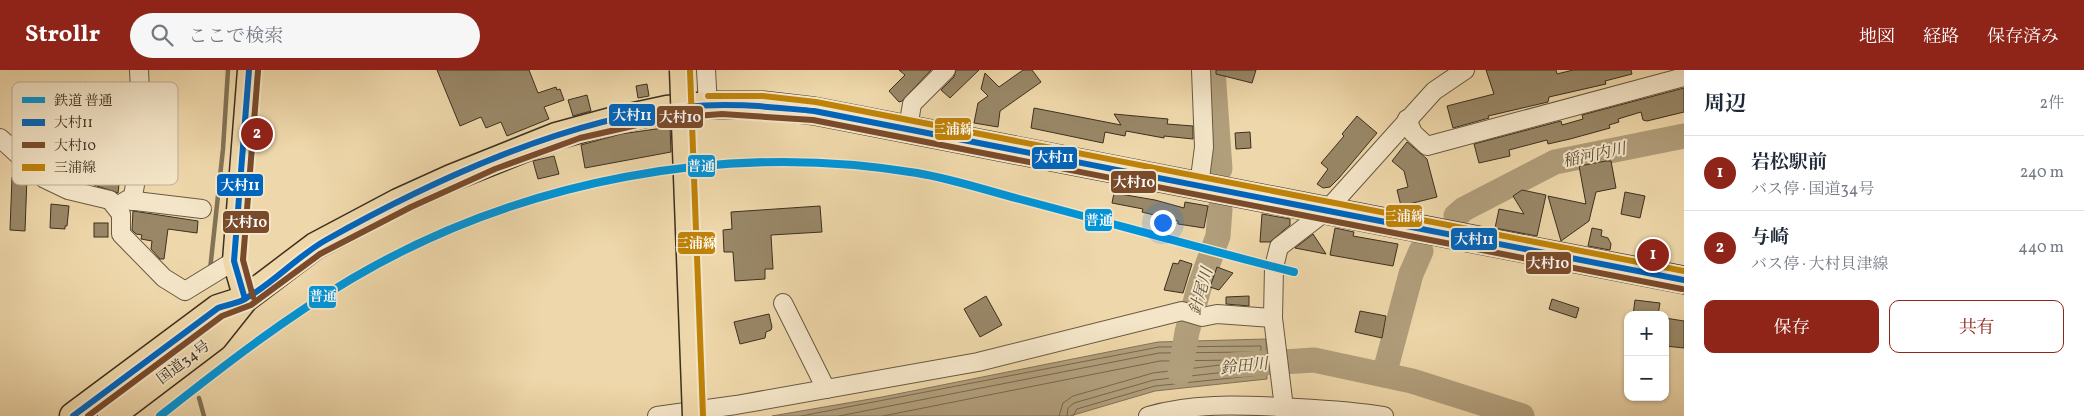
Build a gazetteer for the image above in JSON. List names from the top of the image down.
{
  "streets": {
    "highway": ["国道34号"]
  },
  "water": ["稲河内川", "針尾川", "鈴田川"],
  "lines": [
    "transit line 大村11",
    "transit line 三浦線",
    "transit line 大村10",
    "rail line 普通"
  ],
  "legend": [
    "鉄道 普通",
    "大村11",
    "大村10",
    "三浦線"
  ],
  "page": {
    "header": "Strollr",
    "search": "ここで検索",
    "nav": ["地図", "経路", "保存済み"],
    "heading": ["周辺", "2件"],
    "pins": ["2", "1"],
    "list": [
      {
        "mark": "1",
        "name": "岩松駅前",
        "note": "バス停 · 国道34号",
        "value": "240 m"
      },
      {
        "mark": "2",
        "name": "与崎",
        "note": "バス停 · 大村貝津線",
        "value": "440 m"
      }
    ],
    "buttons": ["保存", "共有"],
    "map_buttons": ["+", "−"]
  }
}
